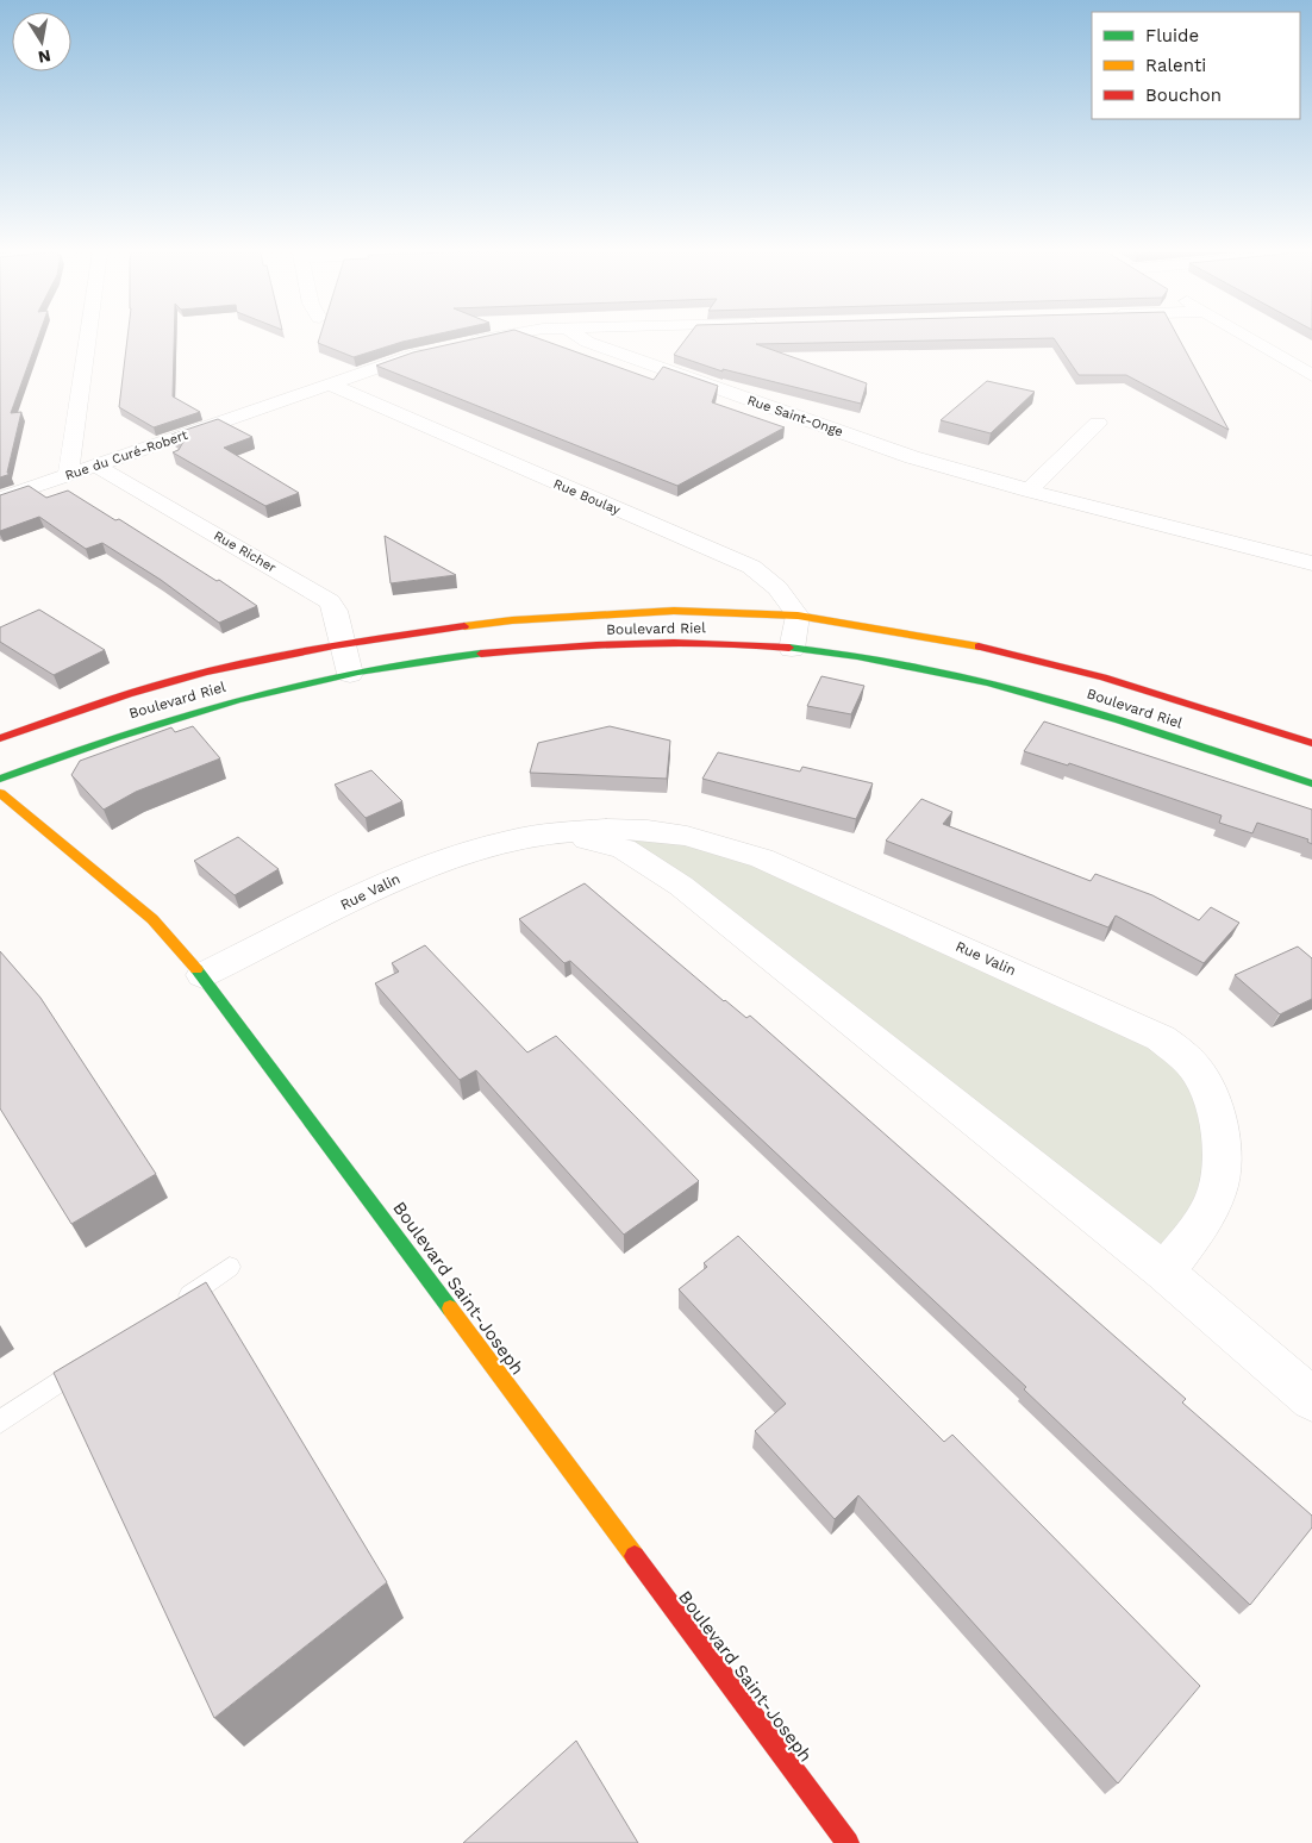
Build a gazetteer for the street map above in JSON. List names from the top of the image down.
{
  "streets": {
    "street": [
      "Rue Saint-Onge",
      "Rue du Curé-Robert",
      "Rue Boulay",
      "Rue Richer",
      "Boulevard Riel",
      "Rue Valin",
      "Boulevard Saint-Joseph"
    ]
  },
  "crossings": [
    ["Rue du Curé-Robert", "Rue Boulay"],
    ["Rue du Curé-Robert", "Rue Richer"],
    ["Rue Boulay", "Boulevard Riel"],
    ["Rue Richer", "Boulevard Riel"],
    ["Rue Valin", "Boulevard Saint-Joseph"]
  ],
  "legend": ["Fluide", "Ralenti", "Bouchon"],
  "north": "bottom"
}
